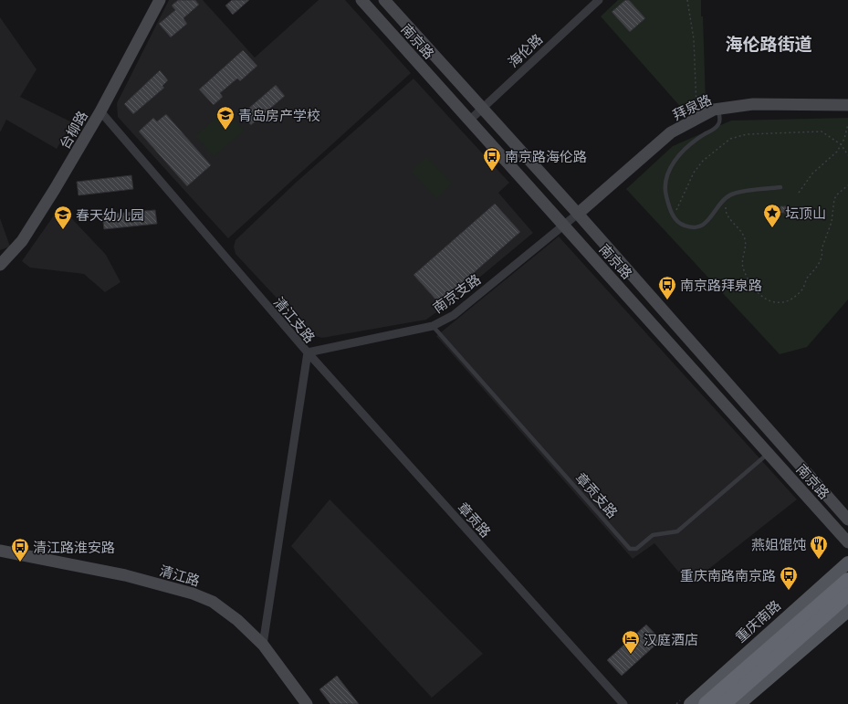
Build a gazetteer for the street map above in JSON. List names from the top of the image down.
{
  "streets": {
    "main road": [
      "南京路",
      "拜泉路",
      "台柳路",
      "清江路",
      "重庆南路"
    ],
    "street": [
      "海伦路",
      "南京支路",
      "清江支路",
      "章贡路"
    ],
    "lane": ["章贡支路"]
  },
  "crossings": [
    ["南京路", "海伦路"],
    ["南京路", "拜泉路"],
    ["南京路", "南京支路"],
    ["南京路", "章贡支路"],
    ["拜泉路", "南京支路"],
    ["台柳路", "清江支路"],
    ["南京支路", "清江支路"],
    ["南京支路", "章贡支路"],
    ["南京支路", "章贡路"],
    ["清江支路", "章贡路"],
    ["清江支路", "清江路"]
  ],
  "districts": ["海伦路街道"],
  "places": {
    "school or university": ["青岛房产学校", "春天幼儿园"],
    "bus stop": [
      "南京路海伦路",
      "南京路拜泉路",
      "清江路淮安路",
      "重庆南路南京路"
    ],
    "place": ["坛顶山"],
    "restaurant": ["燕姐馄饨"],
    "hotel": ["汉庭酒店"]
  }
}
